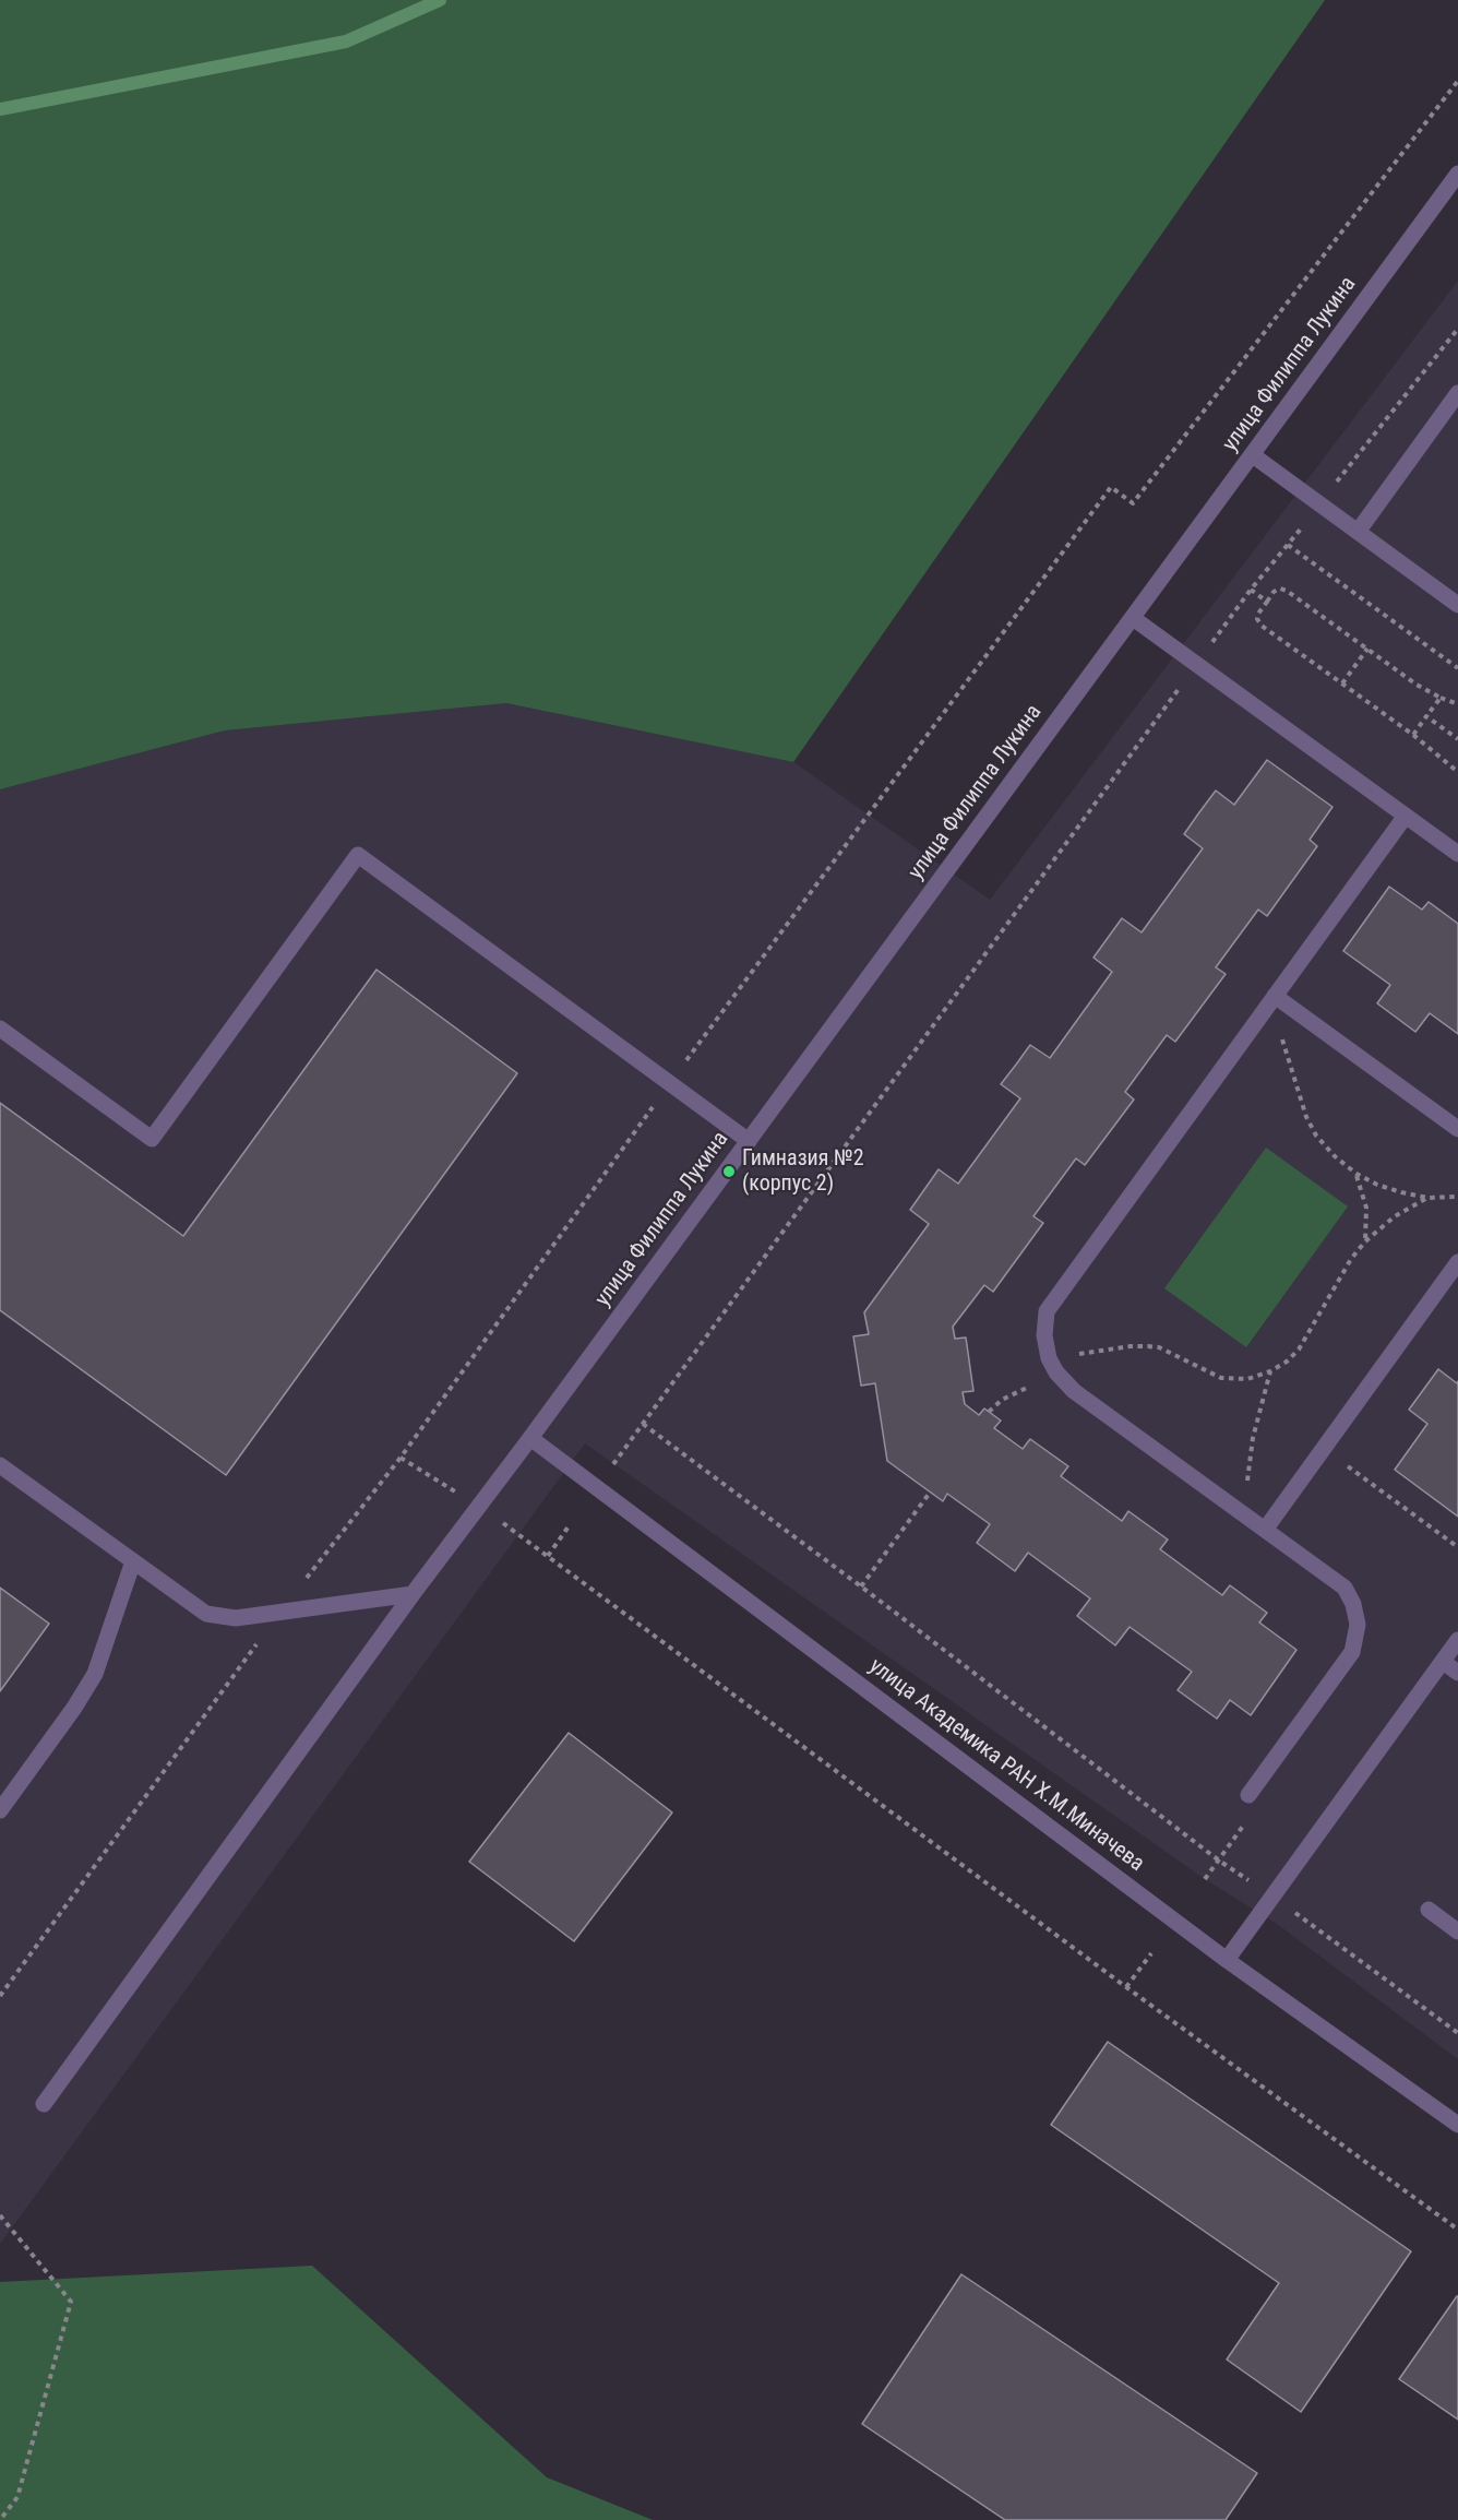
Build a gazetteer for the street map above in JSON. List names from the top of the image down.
{
  "streets": {
    "street": ["улица Филиппа Лукина", "улица Академика РАН Х.М.Миначева"]
  },
  "crossings": [
    ["улица Филиппа Лукина", "улица Академика РАН Х.М.Миначева"]
  ],
  "places": ["Гимназия №2 (корпус 2)"]
}
